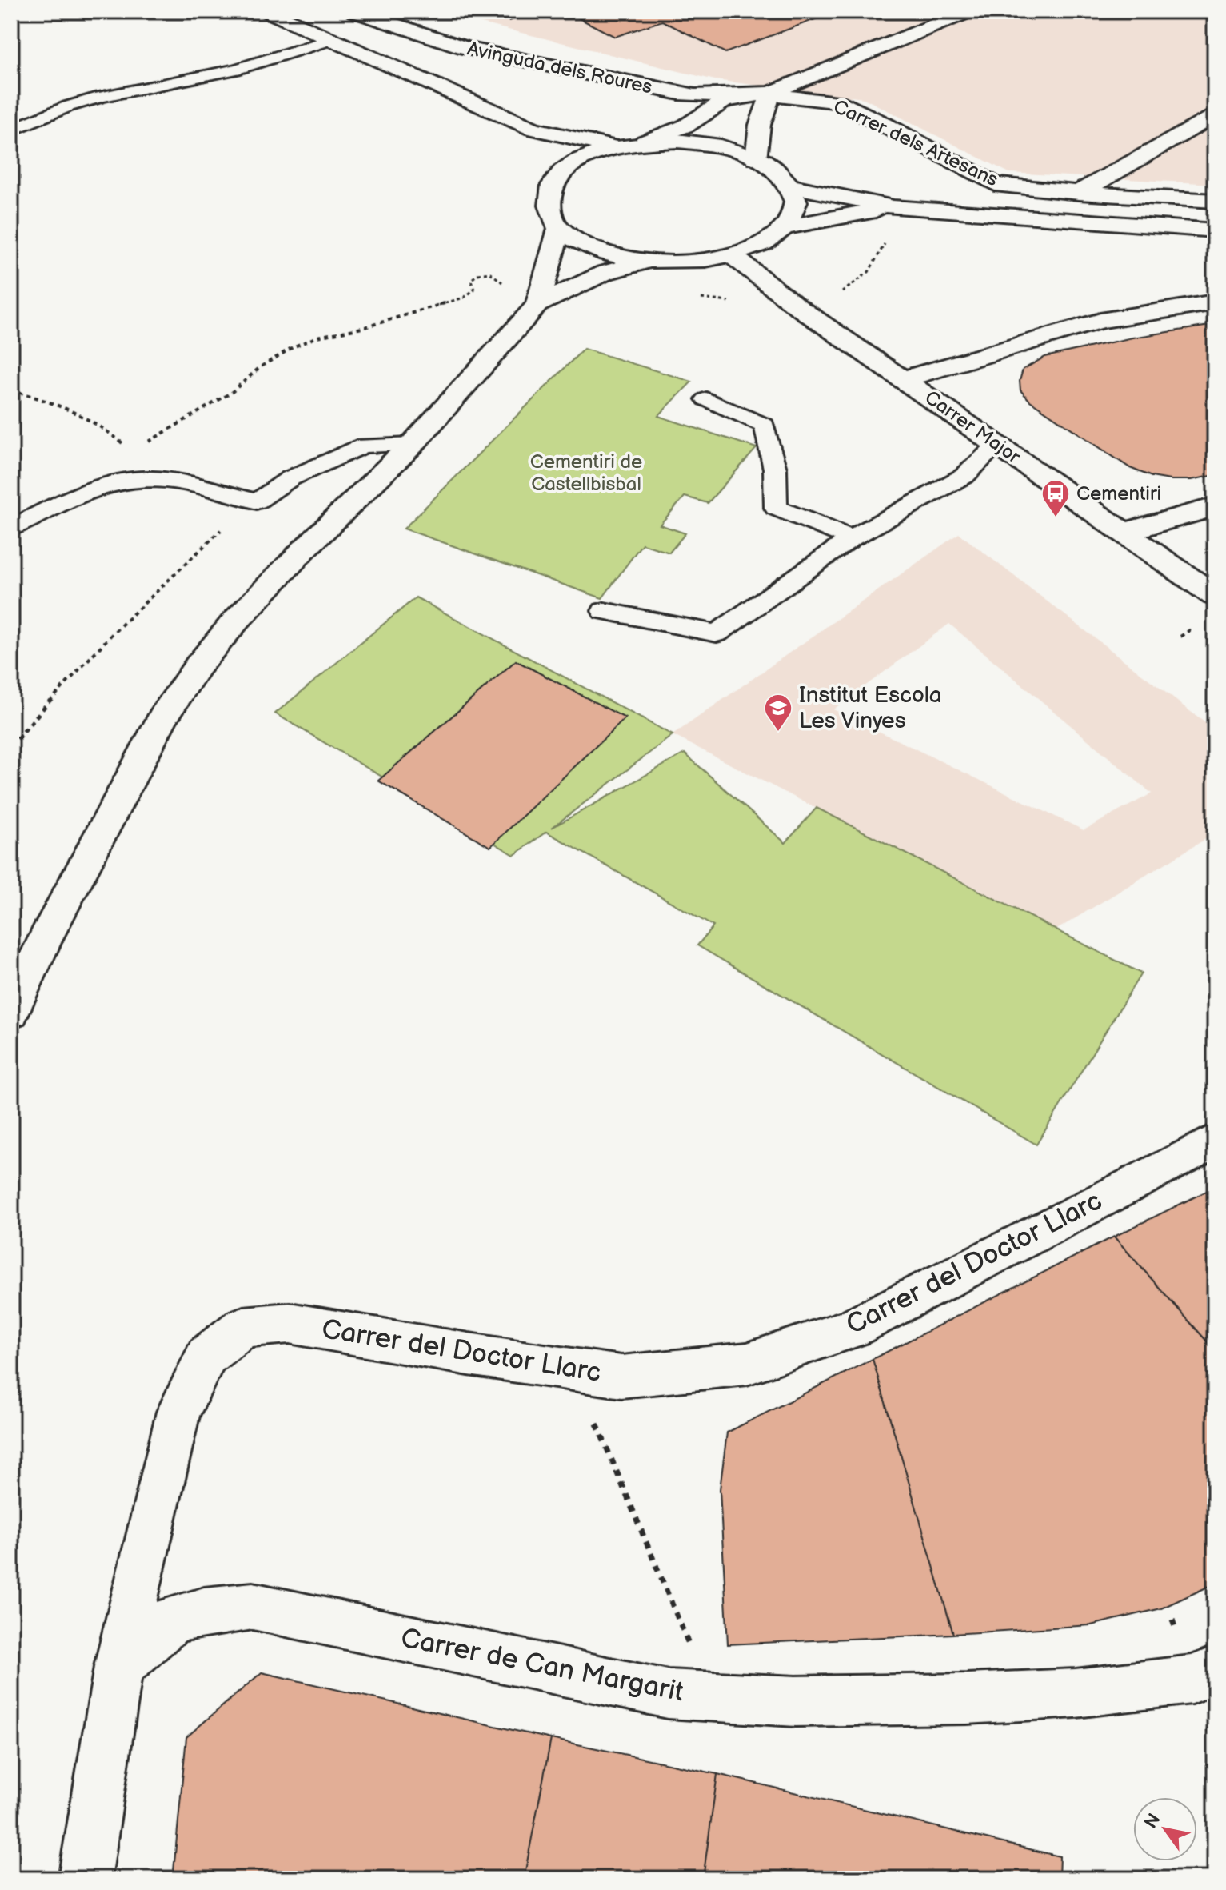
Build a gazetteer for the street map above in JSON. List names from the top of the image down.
{
  "streets": {
    "street": [
      "Avinguda dels Roures",
      "Carrer dels Artesans",
      "Carrer Major",
      "Carrer del Doctor Llarc",
      "Carrer de Can Margarit"
    ]
  },
  "crossings": [
    ["Avinguda dels Roures", "Carrer dels Artesans"],
    ["Carrer del Doctor Llarc", "Carrer de Can Margarit"]
  ],
  "parks": ["Cementiri de Castellbisbal"],
  "places": {
    "bus stop": ["Cementiri"],
    "school or university": ["Institut Escola Les Vinyes"]
  },
  "north": "top left"
}
